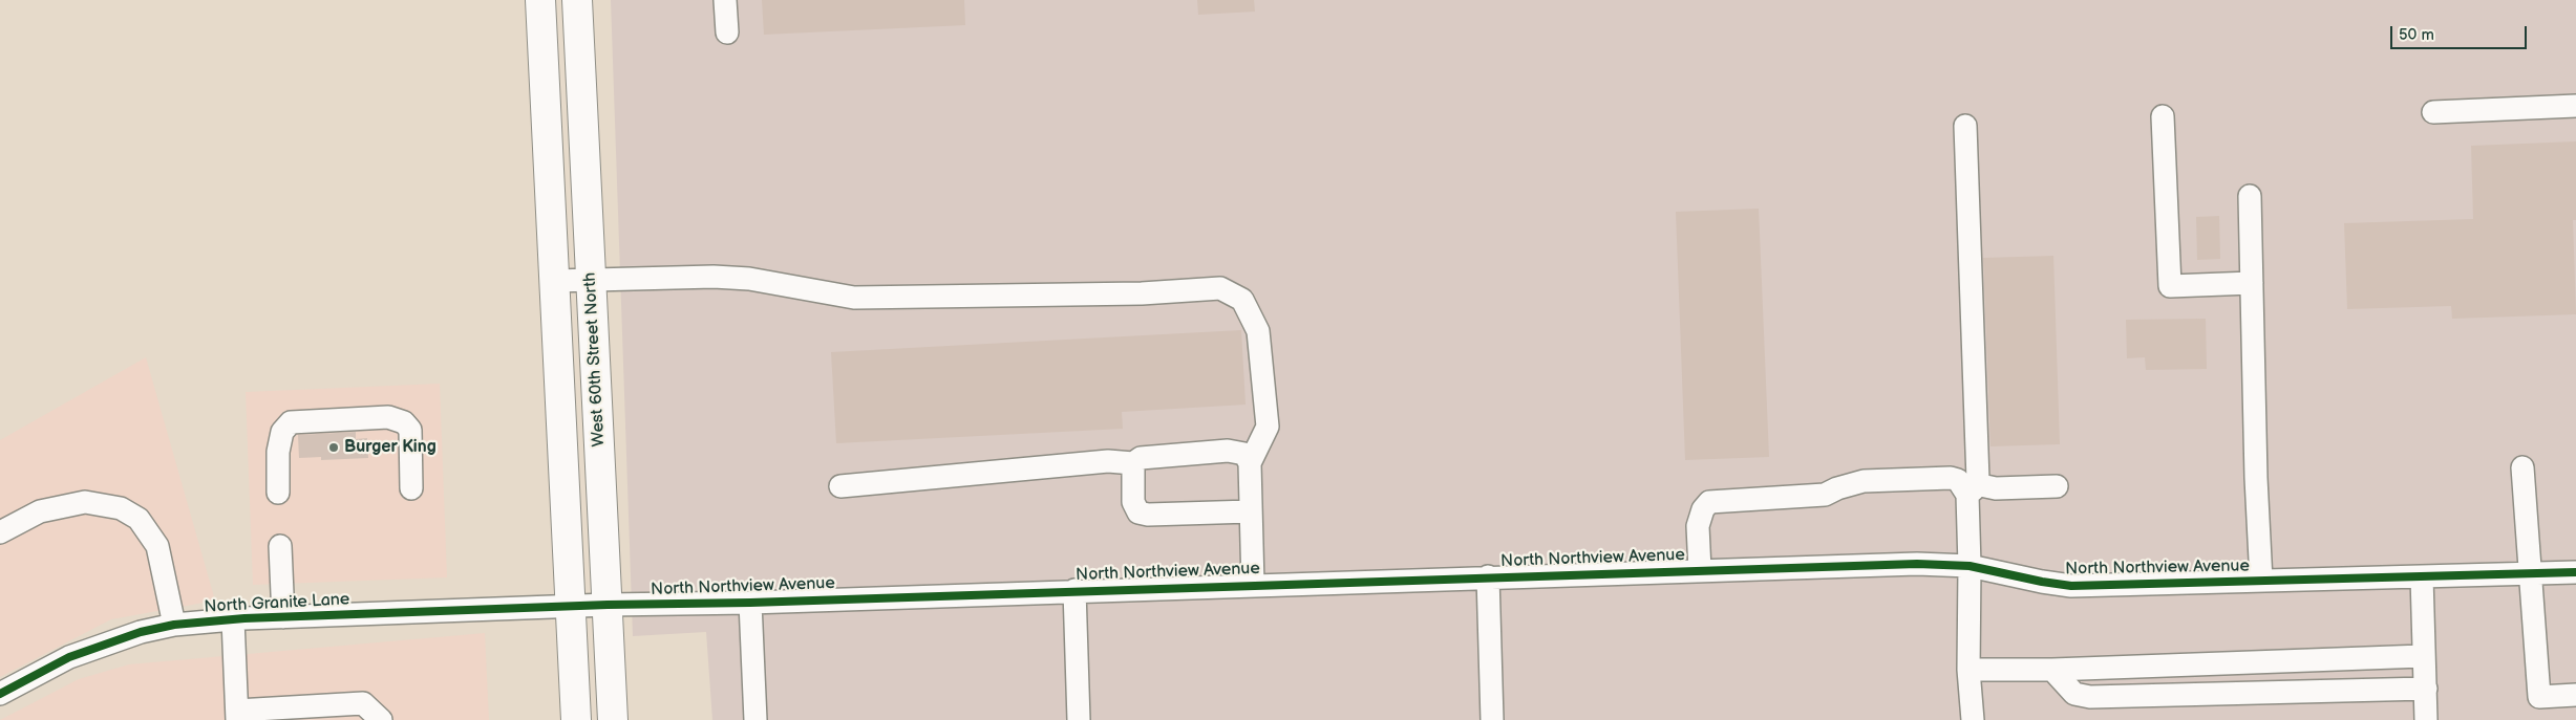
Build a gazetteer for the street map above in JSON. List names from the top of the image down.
{
  "streets": {
    "main road": ["West 60th Street North"],
    "street": ["North Northview Avenue", "North Granite Lane"]
  },
  "crossings": [
    ["West 60th Street North", "North Northview Avenue"],
    ["North Northview Avenue", "North Granite Lane"]
  ],
  "places": ["Burger King"],
  "scale_bar": "50 m"
}
